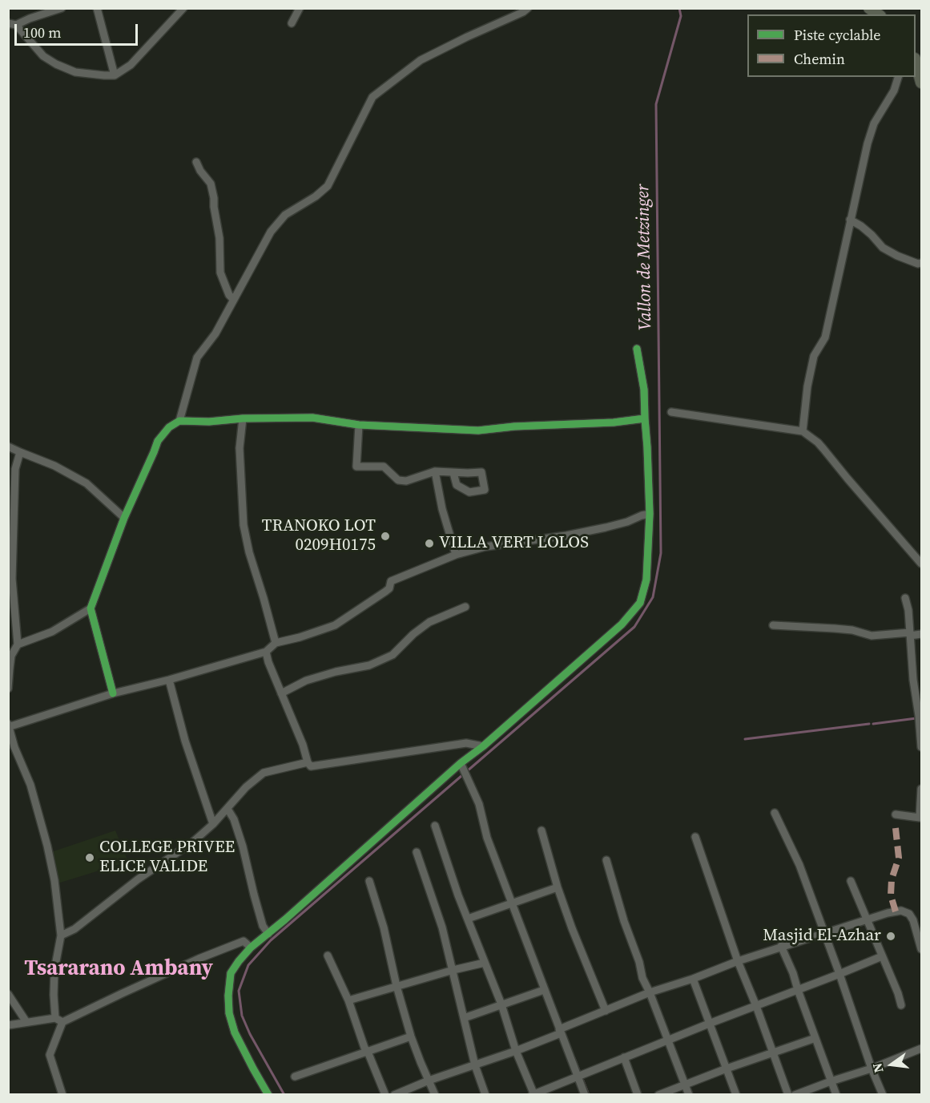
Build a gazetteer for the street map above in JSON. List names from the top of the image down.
{
  "districts": ["Tsararano Ambany"],
  "water": ["Vallon de Metzinger"],
  "places": [
    "TRANOKO LOT 0209H0175",
    "VILLA VERT LOLOS",
    "COLLEGE PRIVEE ELICE VALIDE",
    "Masjid El-Azhar"
  ],
  "legend": ["Piste cyclable", "Chemin"],
  "scale_bar": "100 m",
  "north": "left"
}
